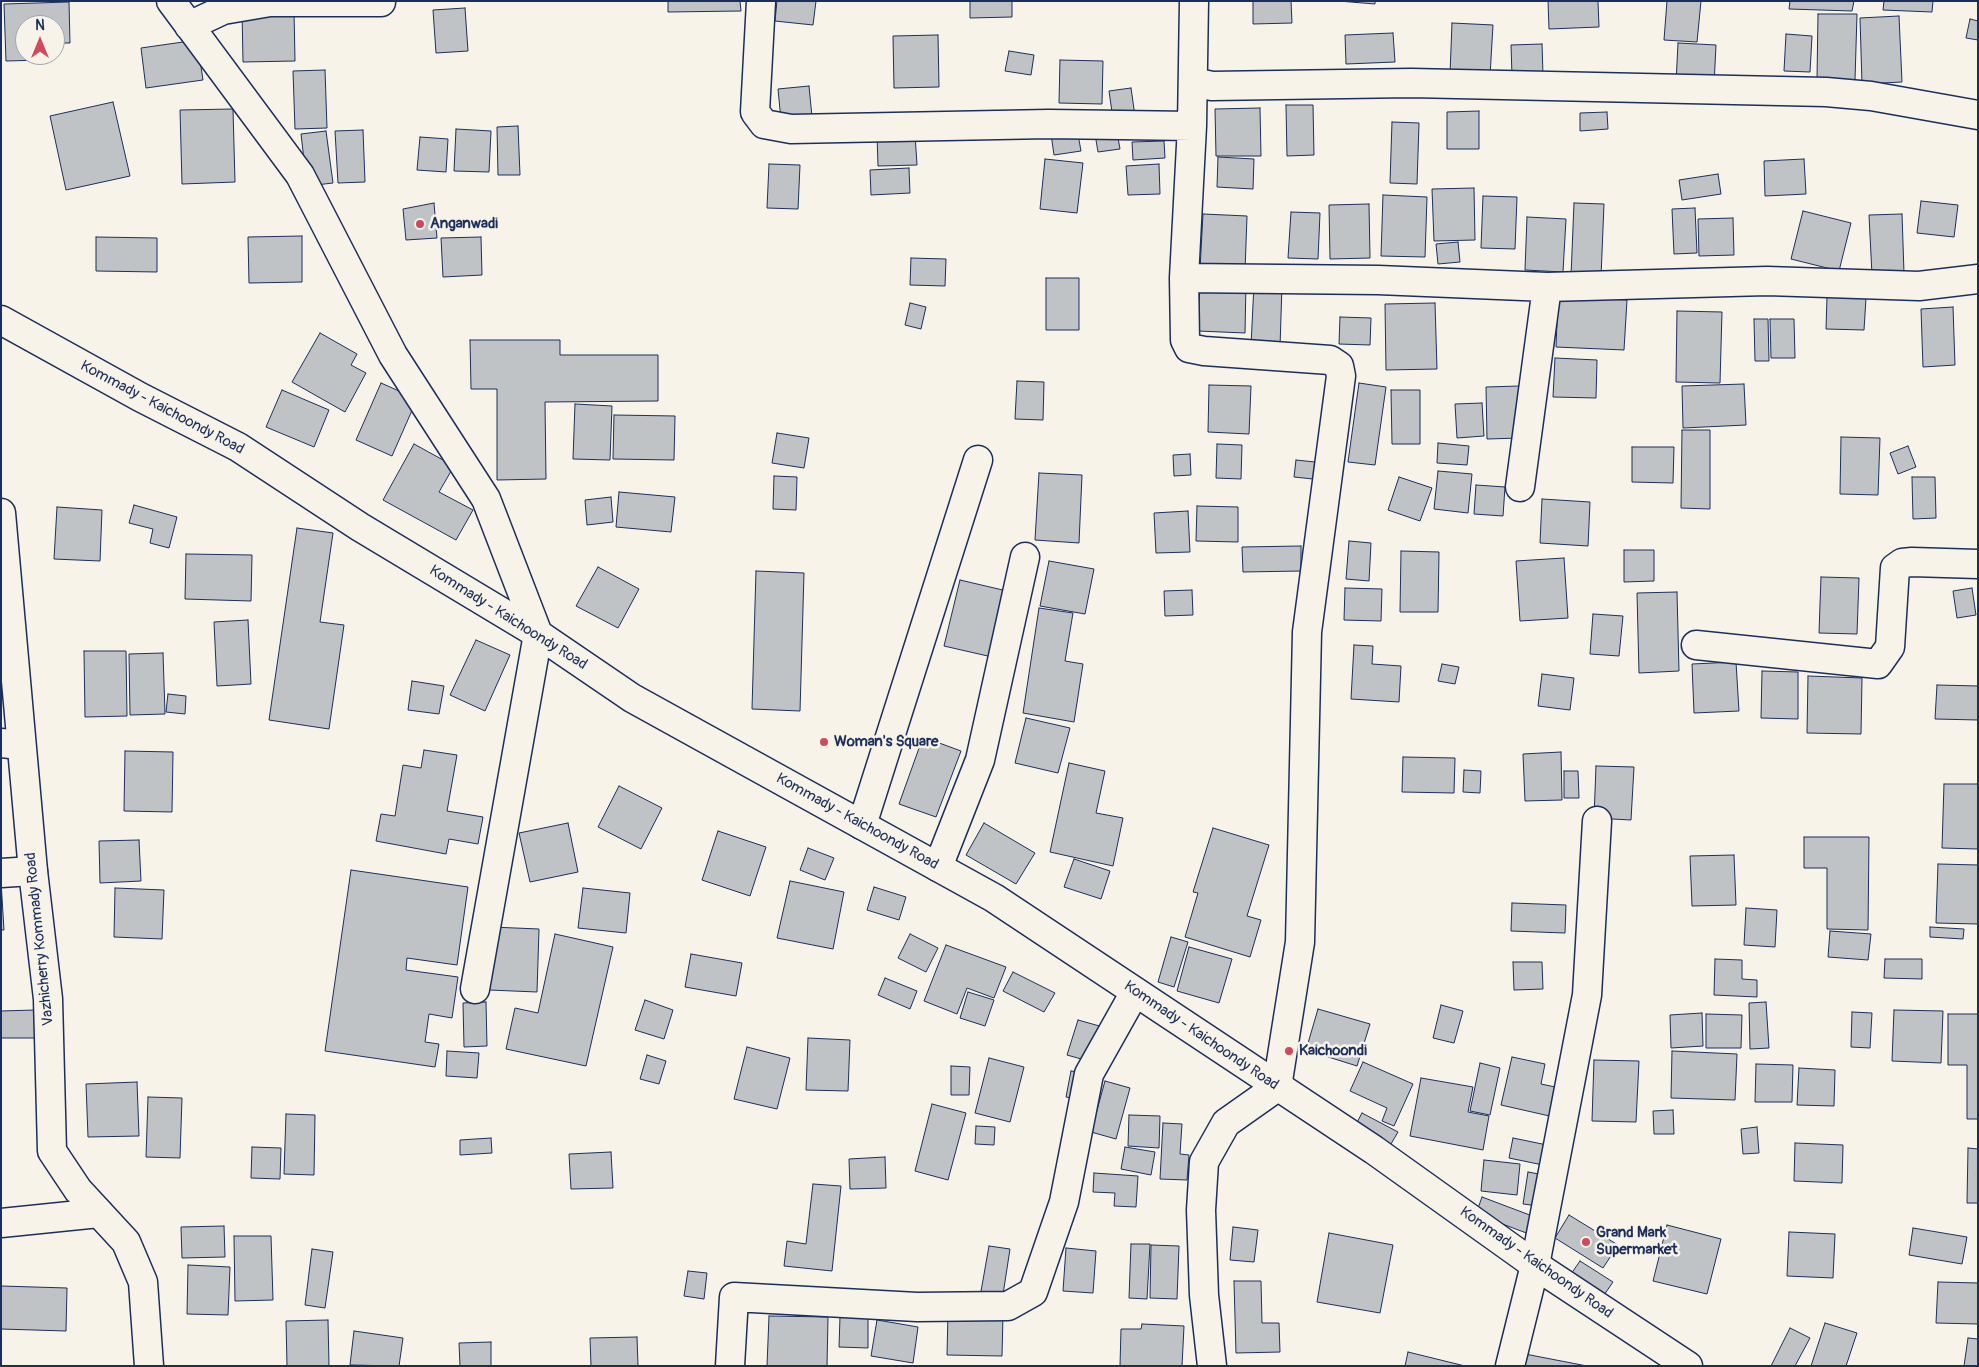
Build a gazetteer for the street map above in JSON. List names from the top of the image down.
{
  "streets": {
    "street": ["Kommady - Kaichoondy Road", "Vazhicherry Kommady Road"]
  },
  "places": [
    "Anganwadi",
    "Woman's Square",
    "Kaichoondi",
    "Grand Mark Supermarket"
  ],
  "north": "top"
}
